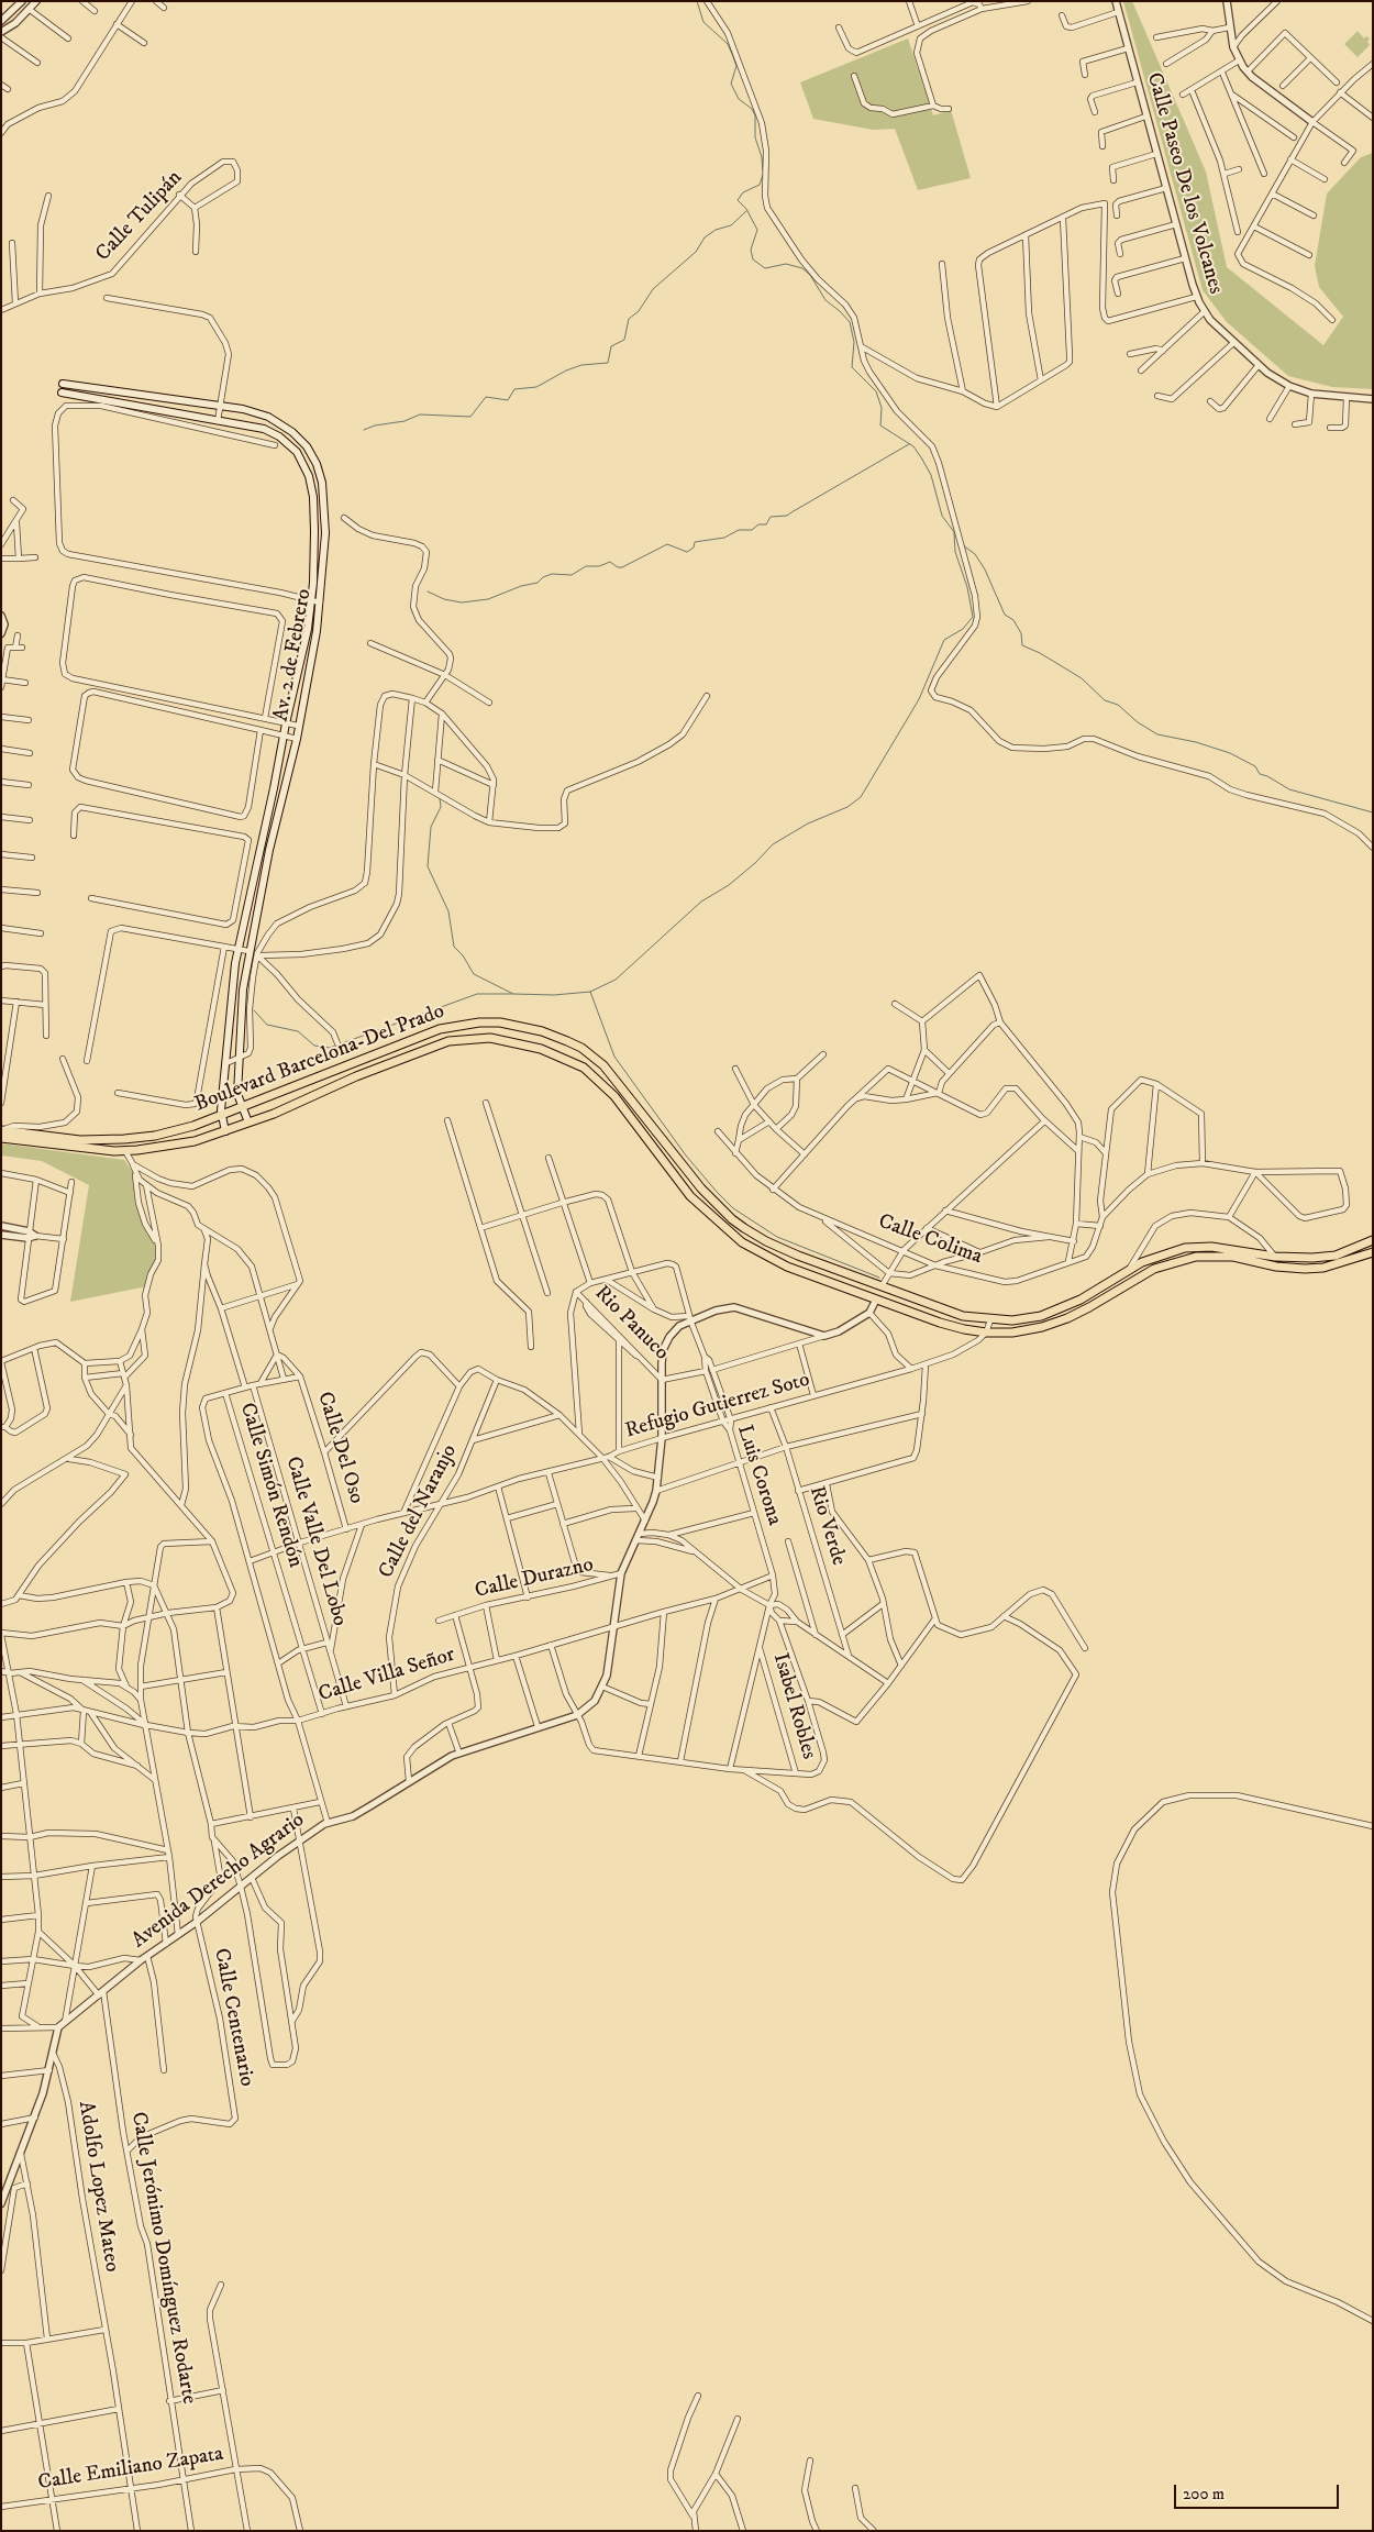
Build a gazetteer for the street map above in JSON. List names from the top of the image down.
{
  "streets": {
    "main road": ["Av. 2 de Febrero", "Boulevard Barcelona-Del Prado"],
    "street": [
      "Calle Paseo De los Volcanes",
      "Calle Tulipán",
      "Calle Colima",
      "Rio Panuco",
      "Refugio Gutierrez Soto",
      "Calle Del Oso",
      "Luis Corona",
      "Calle Simón Rendón",
      "Calle del Naranjo",
      "Rio Verde",
      "Calle Valle Del Lobo",
      "Calle Durazno",
      "Calle Villa Señor",
      "Isabel Robles",
      "Avenida Derecho Agrario",
      "Calle Centenario",
      "Adolfo Lopez Mateo",
      "Calle Jerónimo Domínguez Rodarte",
      "Calle Emiliano Zapata"
    ]
  },
  "crossings": [
    ["Av. 2 de Febrero", "Boulevard Barcelona-Del Prado"],
    ["Boulevard Barcelona-Del Prado", "Refugio Gutierrez Soto"],
    ["Rio Panuco", "Avenida Derecho Agrario"],
    ["Refugio Gutierrez Soto", "Calle Del Oso"],
    ["Refugio Gutierrez Soto", "Luis Corona"],
    ["Refugio Gutierrez Soto", "Calle Simón Rendón"],
    ["Refugio Gutierrez Soto", "Calle del Naranjo"],
    ["Refugio Gutierrez Soto", "Rio Verde"],
    ["Refugio Gutierrez Soto", "Calle Valle Del Lobo"],
    ["Refugio Gutierrez Soto", "Avenida Derecho Agrario"],
    ["Luis Corona", "Calle Villa Señor"],
    ["Luis Corona", "Isabel Robles"],
    ["Luis Corona", "Avenida Derecho Agrario"],
    ["Calle Simón Rendón", "Calle Villa Señor"],
    ["Calle del Naranjo", "Calle Villa Señor"],
    ["Calle Valle Del Lobo", "Calle Villa Señor"],
    ["Calle Durazno", "Avenida Derecho Agrario"],
    ["Calle Villa Señor", "Avenida Derecho Agrario"],
    ["Avenida Derecho Agrario", "Calle Centenario"],
    ["Avenida Derecho Agrario", "Calle Jerónimo Domínguez Rodarte"],
    ["Calle Centenario", "Calle Jerónimo Domínguez Rodarte"],
    ["Adolfo Lopez Mateo", "Calle Emiliano Zapata"],
    ["Calle Jerónimo Domínguez Rodarte", "Calle Emiliano Zapata"]
  ],
  "scale_bar": "200 m"
}
